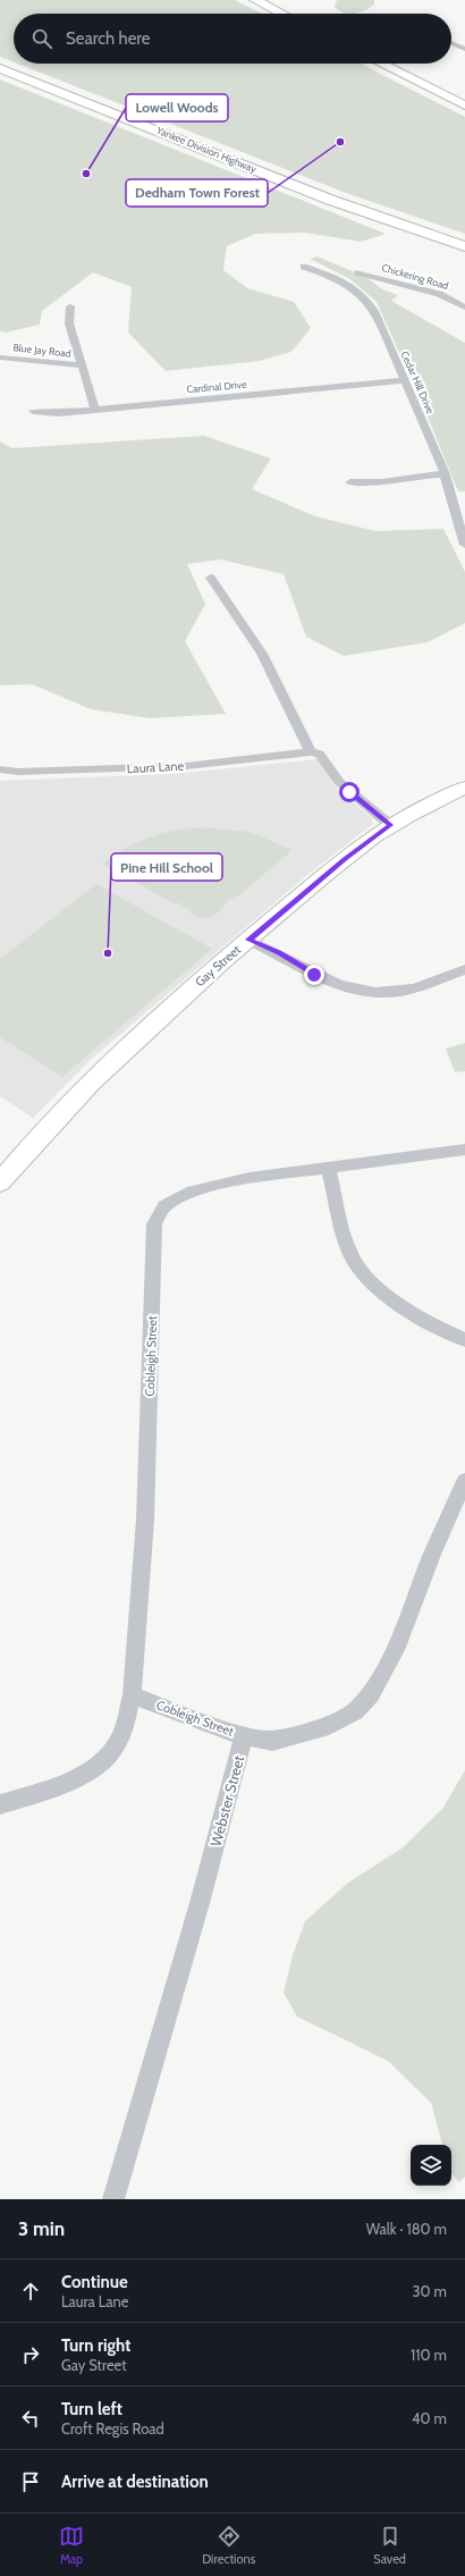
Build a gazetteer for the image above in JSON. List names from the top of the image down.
{
  "streets": {
    "highway": ["Yankee Division Highway"],
    "street": [
      "Chickering Road",
      "Blue Jay Road",
      "Cedar Hill Drive",
      "Cardinal Drive",
      "Laura Lane",
      "Gay Street",
      "Cobleigh Street",
      "Webster Street"
    ]
  },
  "crossings": [
    ["Cedar Hill Drive", "Cardinal Drive"],
    ["Cobleigh Street", "Webster Street"]
  ],
  "places": ["Dedham Town Forest", "Lowell Woods", "Pine Hill School"],
  "page": {
    "search": "Search here",
    "heading": ["3 min", "Walk · 180 m"],
    "list": [
      ["Continue", "Laura Lane", "30 m"],
      ["Turn right", "Gay Street", "110 m"],
      ["Turn left", "Croft Regis Road", "40 m"],
      "Arrive at destination"
    ],
    "nav": ["Map", "Directions", "Saved"]
  }
}
